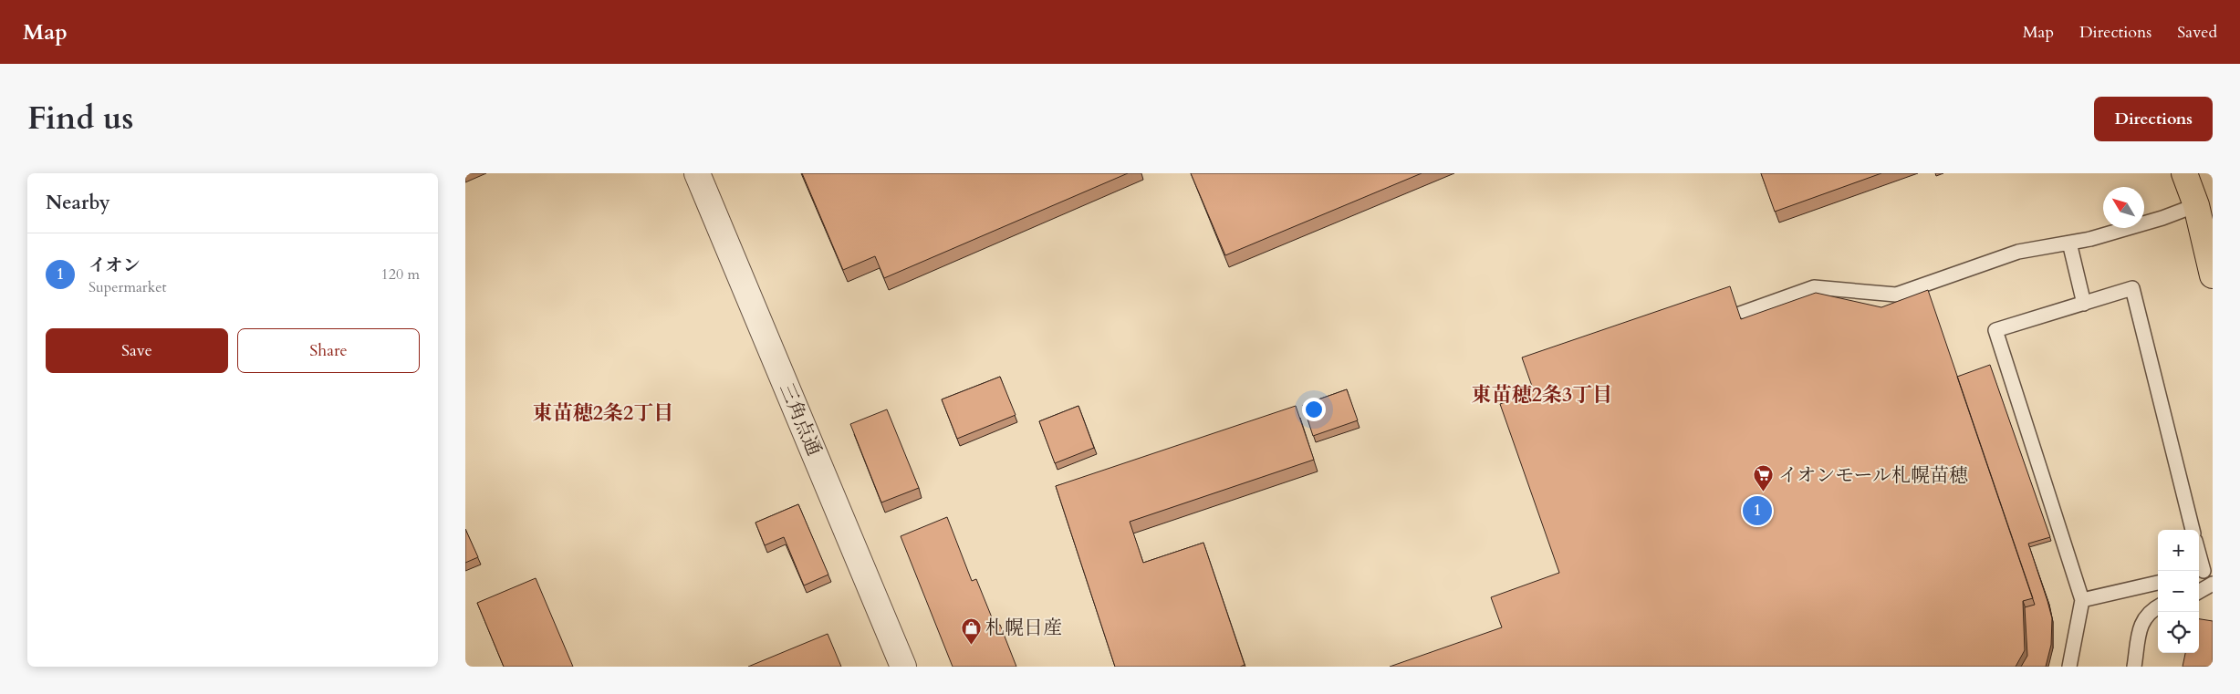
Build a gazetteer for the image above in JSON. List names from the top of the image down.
{
  "streets": {
    "street": ["三角点通"]
  },
  "districts": ["東苗穂2条3丁目", "東苗穂2条2丁目"],
  "places": {
    "supermarket": ["イオンモール札幌苗穂"],
    "shop": ["札幌日産"]
  },
  "north": "top left",
  "page": {
    "header": "Map",
    "nav": ["Map", "Directions", "Saved"],
    "title": "Find us",
    "buttons": [
      "Directions",
      ["Save", "Share"]
    ],
    "heading": "Nearby",
    "list": [
      {
        "mark": "1",
        "name": "イオン",
        "note": "Supermarket",
        "value": "120 m"
      }
    ],
    "pins": "1",
    "map_buttons": ["+", "−"]
  }
}
